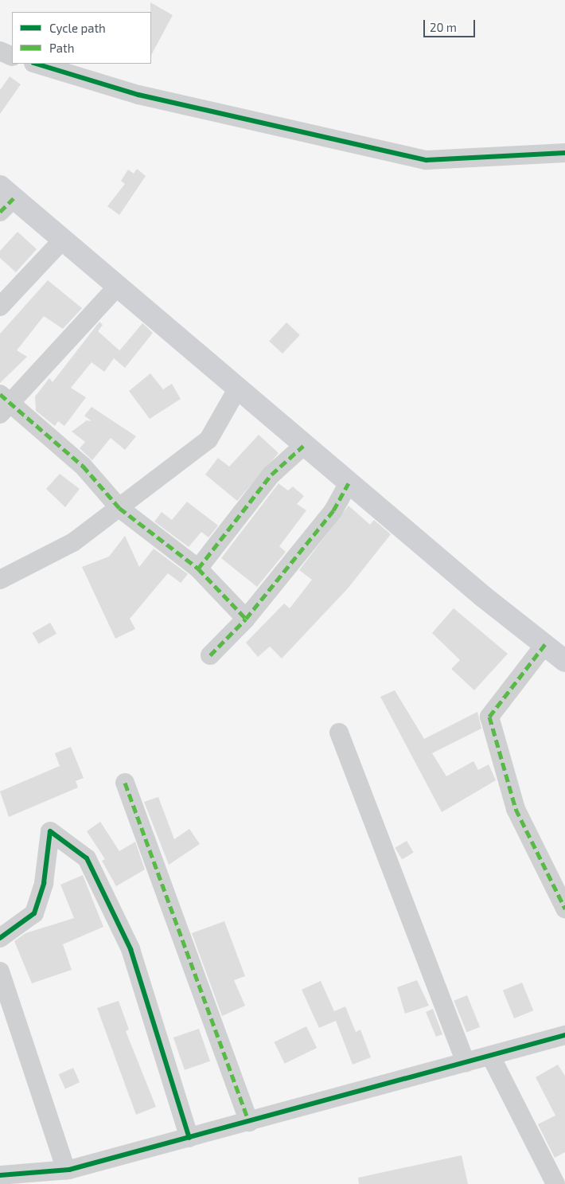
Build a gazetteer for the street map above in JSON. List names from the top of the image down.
{
  "legend": ["Cycle path", "Path"],
  "scale_bar": "20 m"
}
